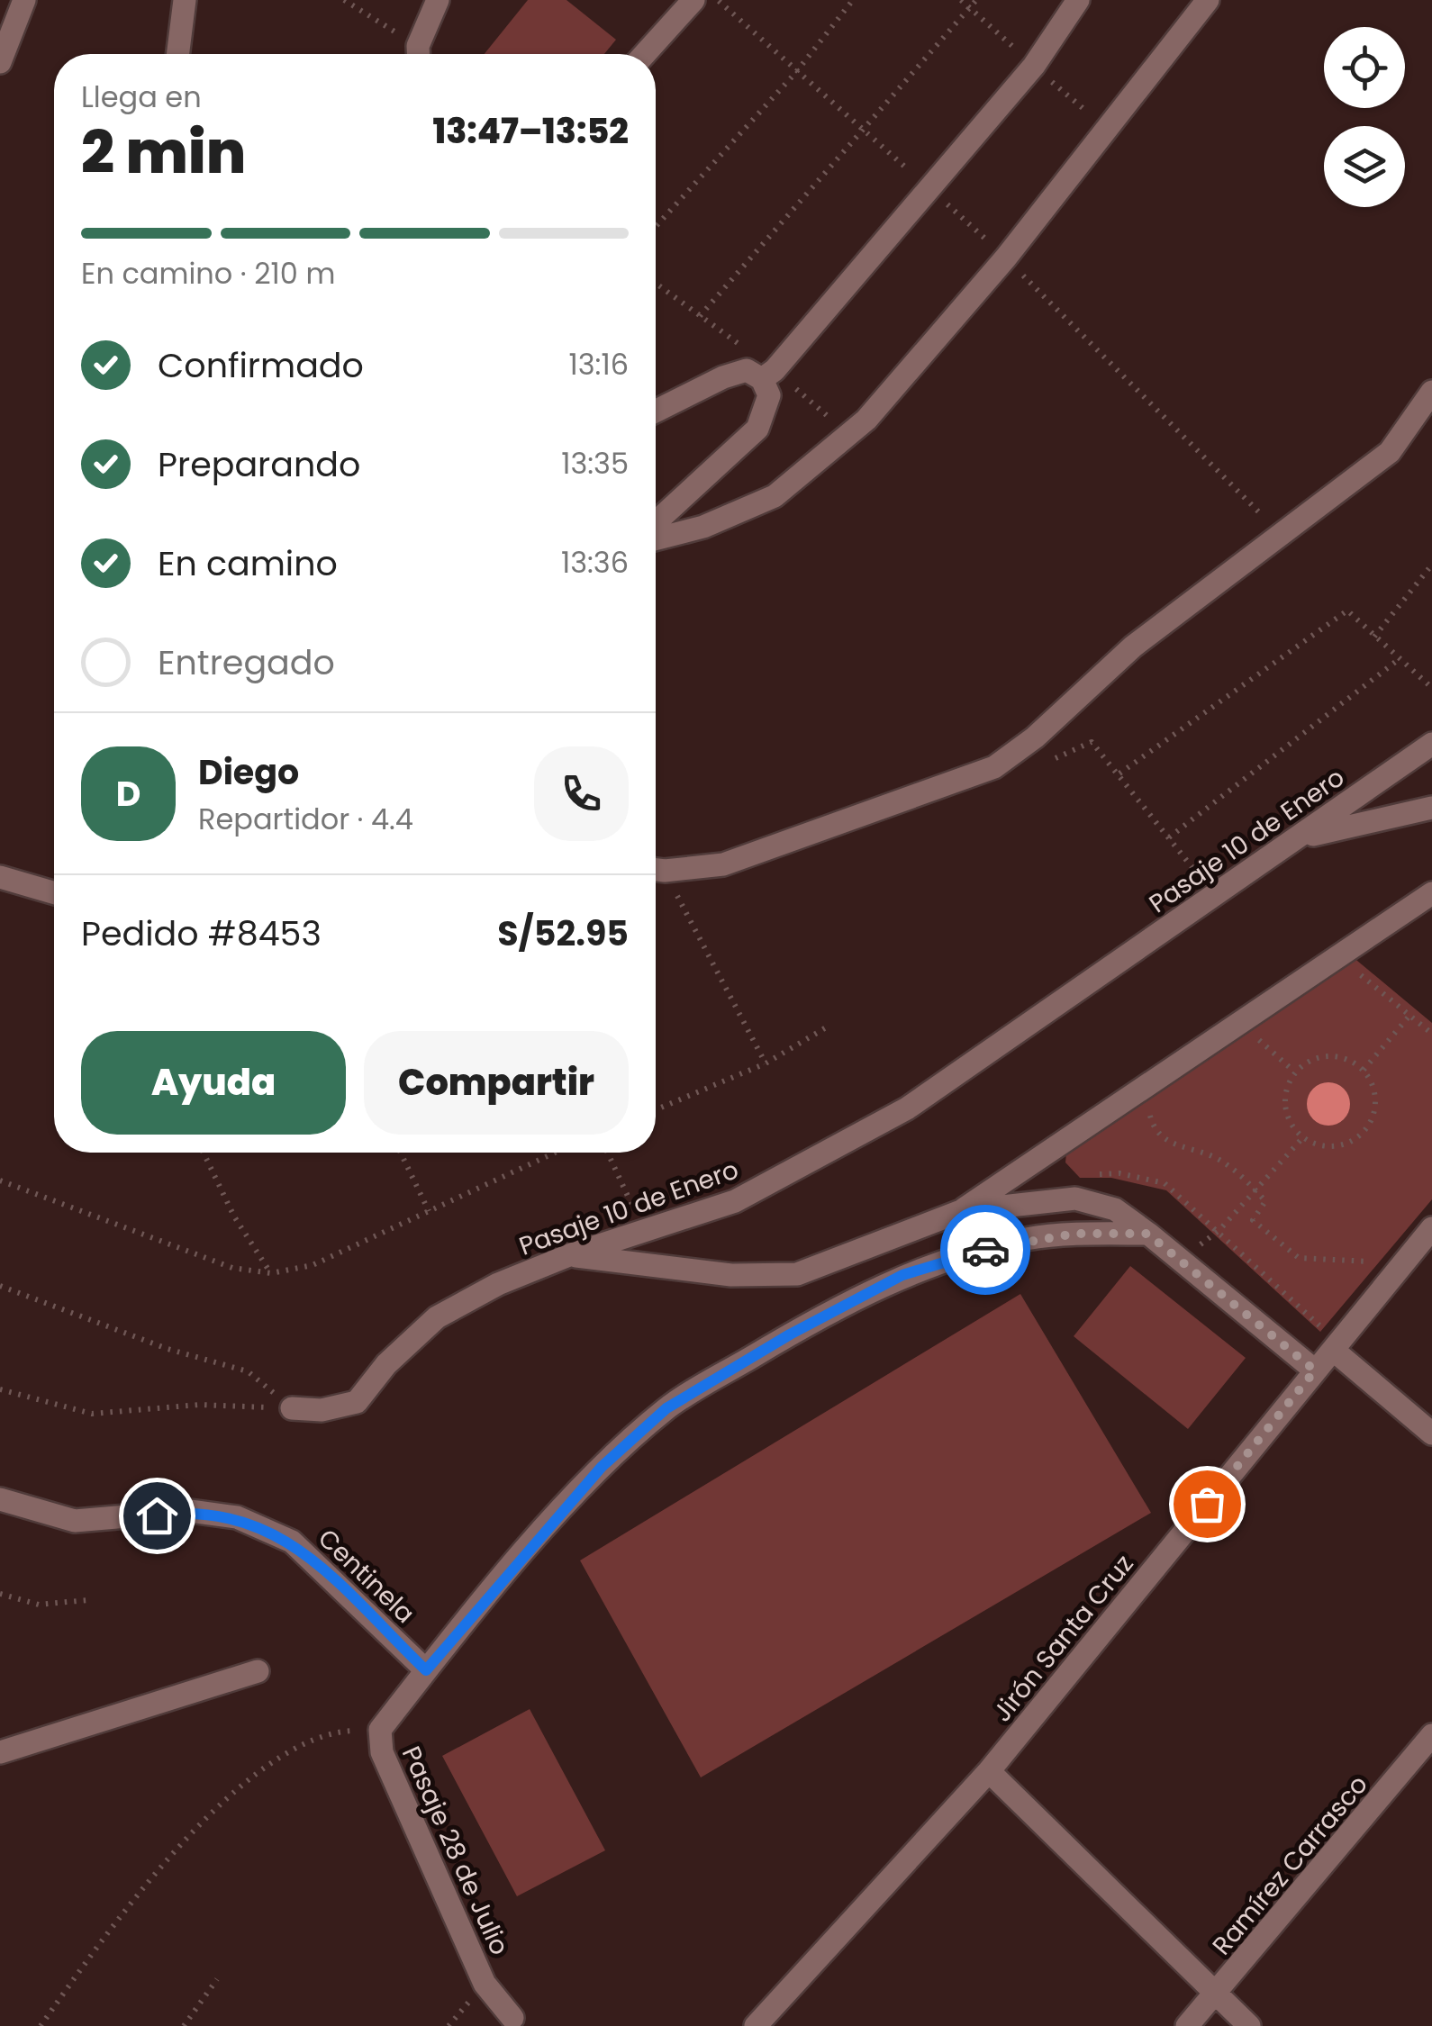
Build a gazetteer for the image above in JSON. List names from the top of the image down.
{
  "streets": {
    "street": [
      "Pasaje 10 de Enero",
      "Centinela",
      "Jirón Santa Cruz",
      "Pasaje 28 de Julio",
      "Ramírez Carrasco"
    ]
  },
  "crossings": [
    ["Centinela", "Pasaje 28 de Julio"]
  ],
  "page": {
    "heading": ["2 min", "Llega en", "13:47–13:52"],
    "panel": [
      "Diego",
      "Repartidor · 4.4",
      "Pedido #8453",
      "S/52.95"
    ],
    "bar": "En camino · 210 m",
    "list": [
      ["Confirmado", "13:16"],
      ["Preparando", "13:35"],
      ["En camino", "13:36"],
      "Entregado"
    ],
    "round": "D",
    "buttons": ["Ayuda", "Compartir"]
  }
}
